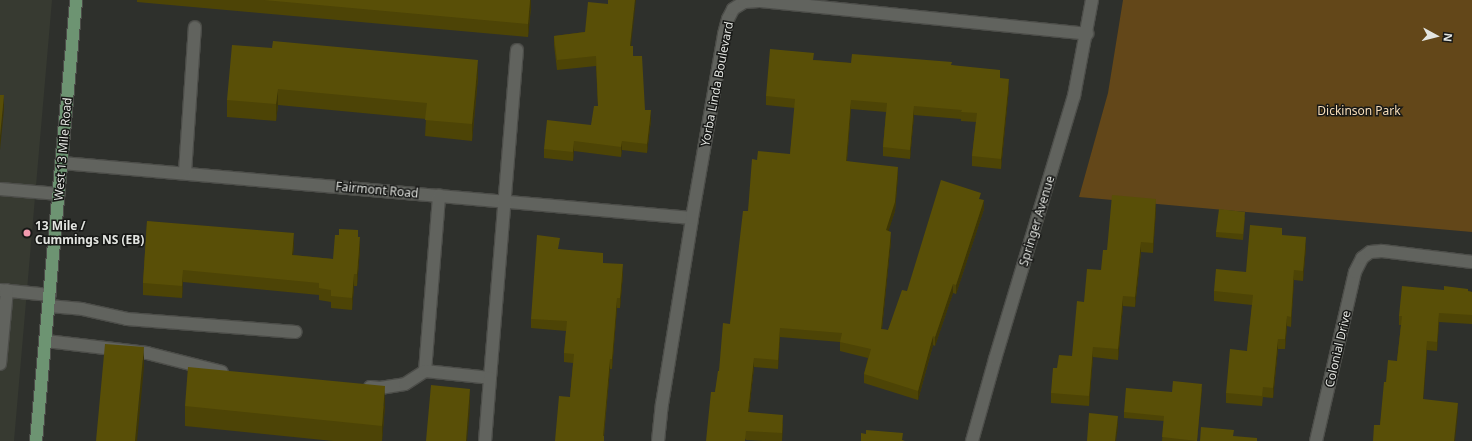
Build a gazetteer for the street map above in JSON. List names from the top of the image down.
{
  "streets": {
    "main road": ["West 13 Mile Road"],
    "street": [
      "Yorba Linda Boulevard",
      "Fairmont Road",
      "Springer Avenue",
      "Colonial Drive"
    ]
  },
  "crossings": [
    ["Yorba Linda Boulevard", "Fairmont Road"],
    ["Yorba Linda Boulevard", "Springer Avenue"],
    ["West 13 Mile Road", "Fairmont Road"]
  ],
  "parks": ["Dickinson Park"],
  "places": ["13 Mile / Cummings NS (EB)"],
  "north": "right"
}
